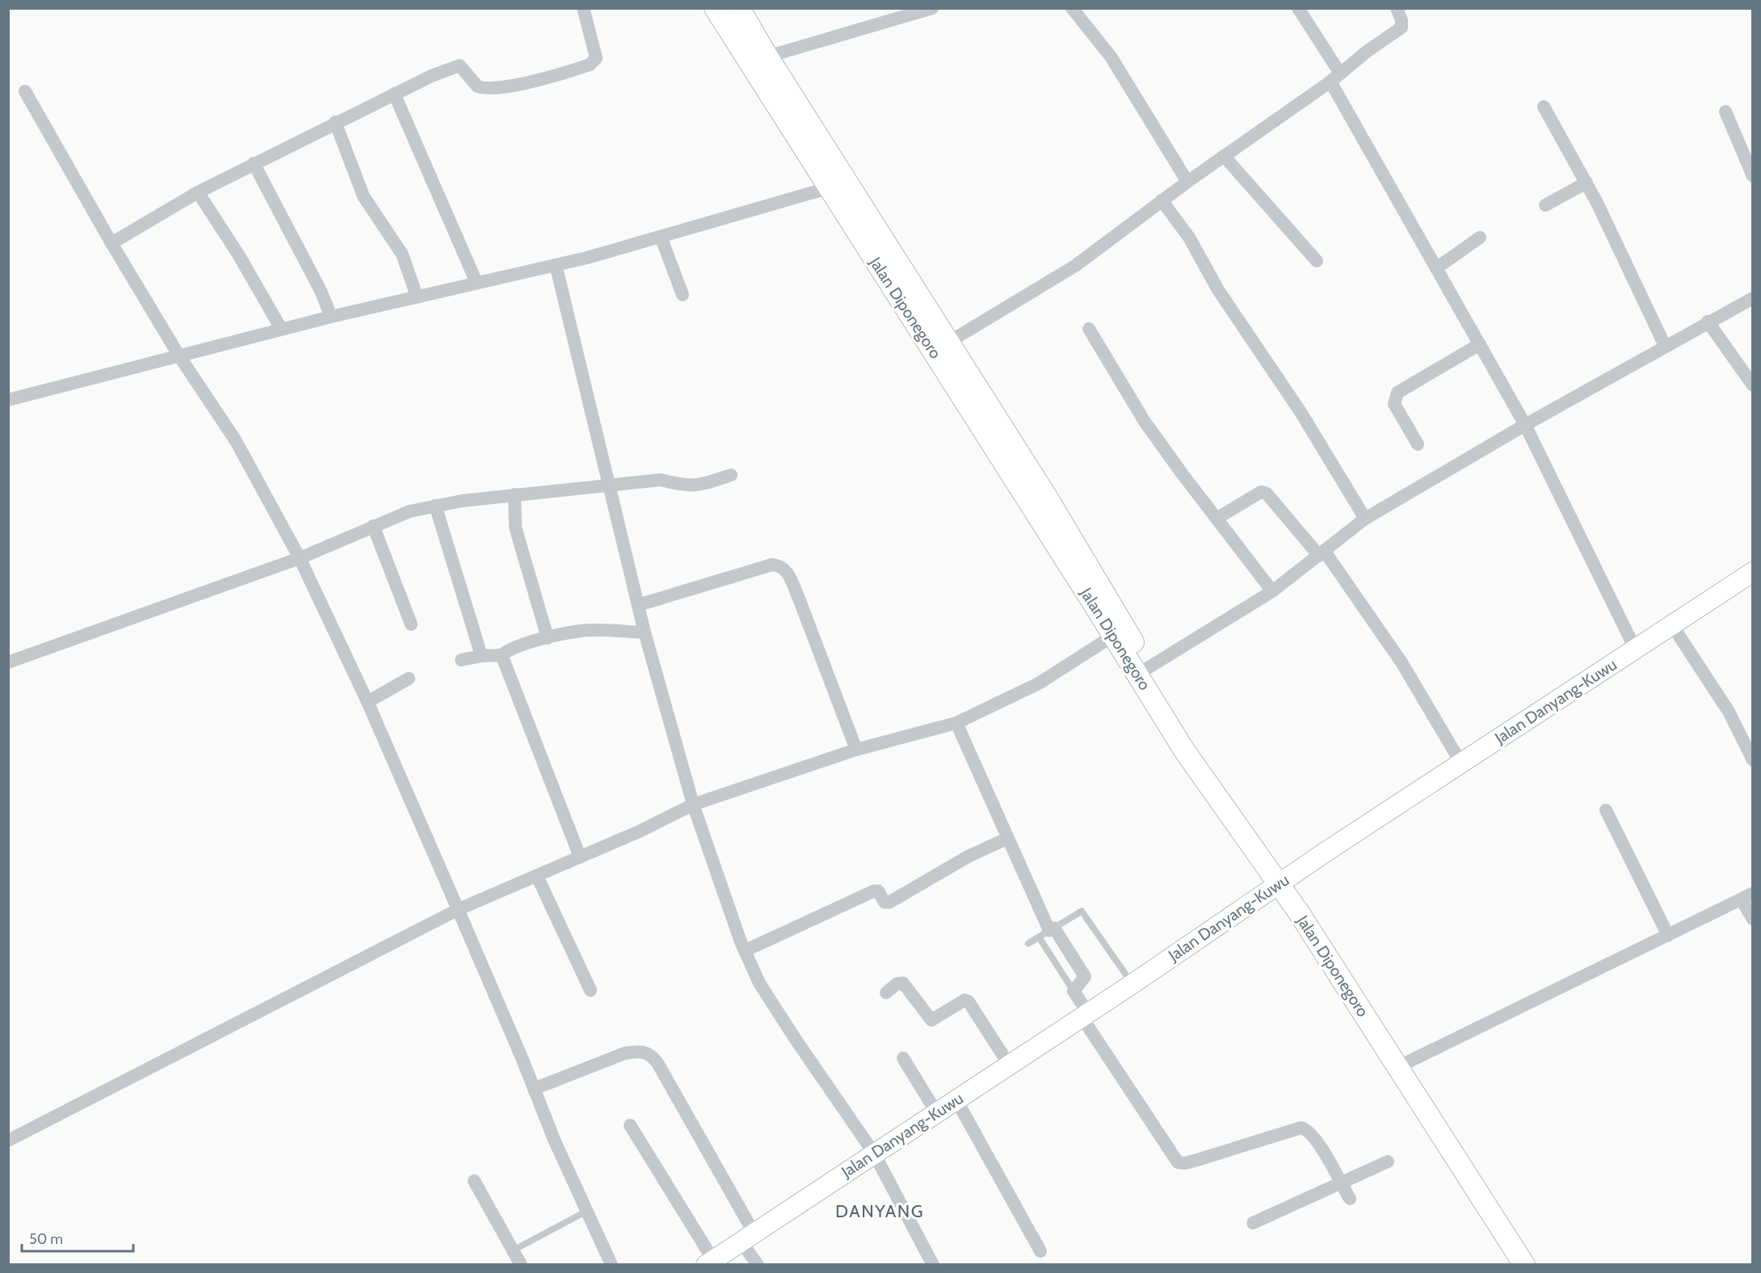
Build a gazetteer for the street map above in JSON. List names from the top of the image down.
{
  "streets": {
    "main road": ["Jalan Diponegoro"],
    "street": ["Jalan Danyang-Kuwu"]
  },
  "crossings": [
    ["Jalan Diponegoro", "Jalan Danyang-Kuwu"]
  ],
  "districts": ["DANYANG"],
  "scale_bar": "50 m"
}
